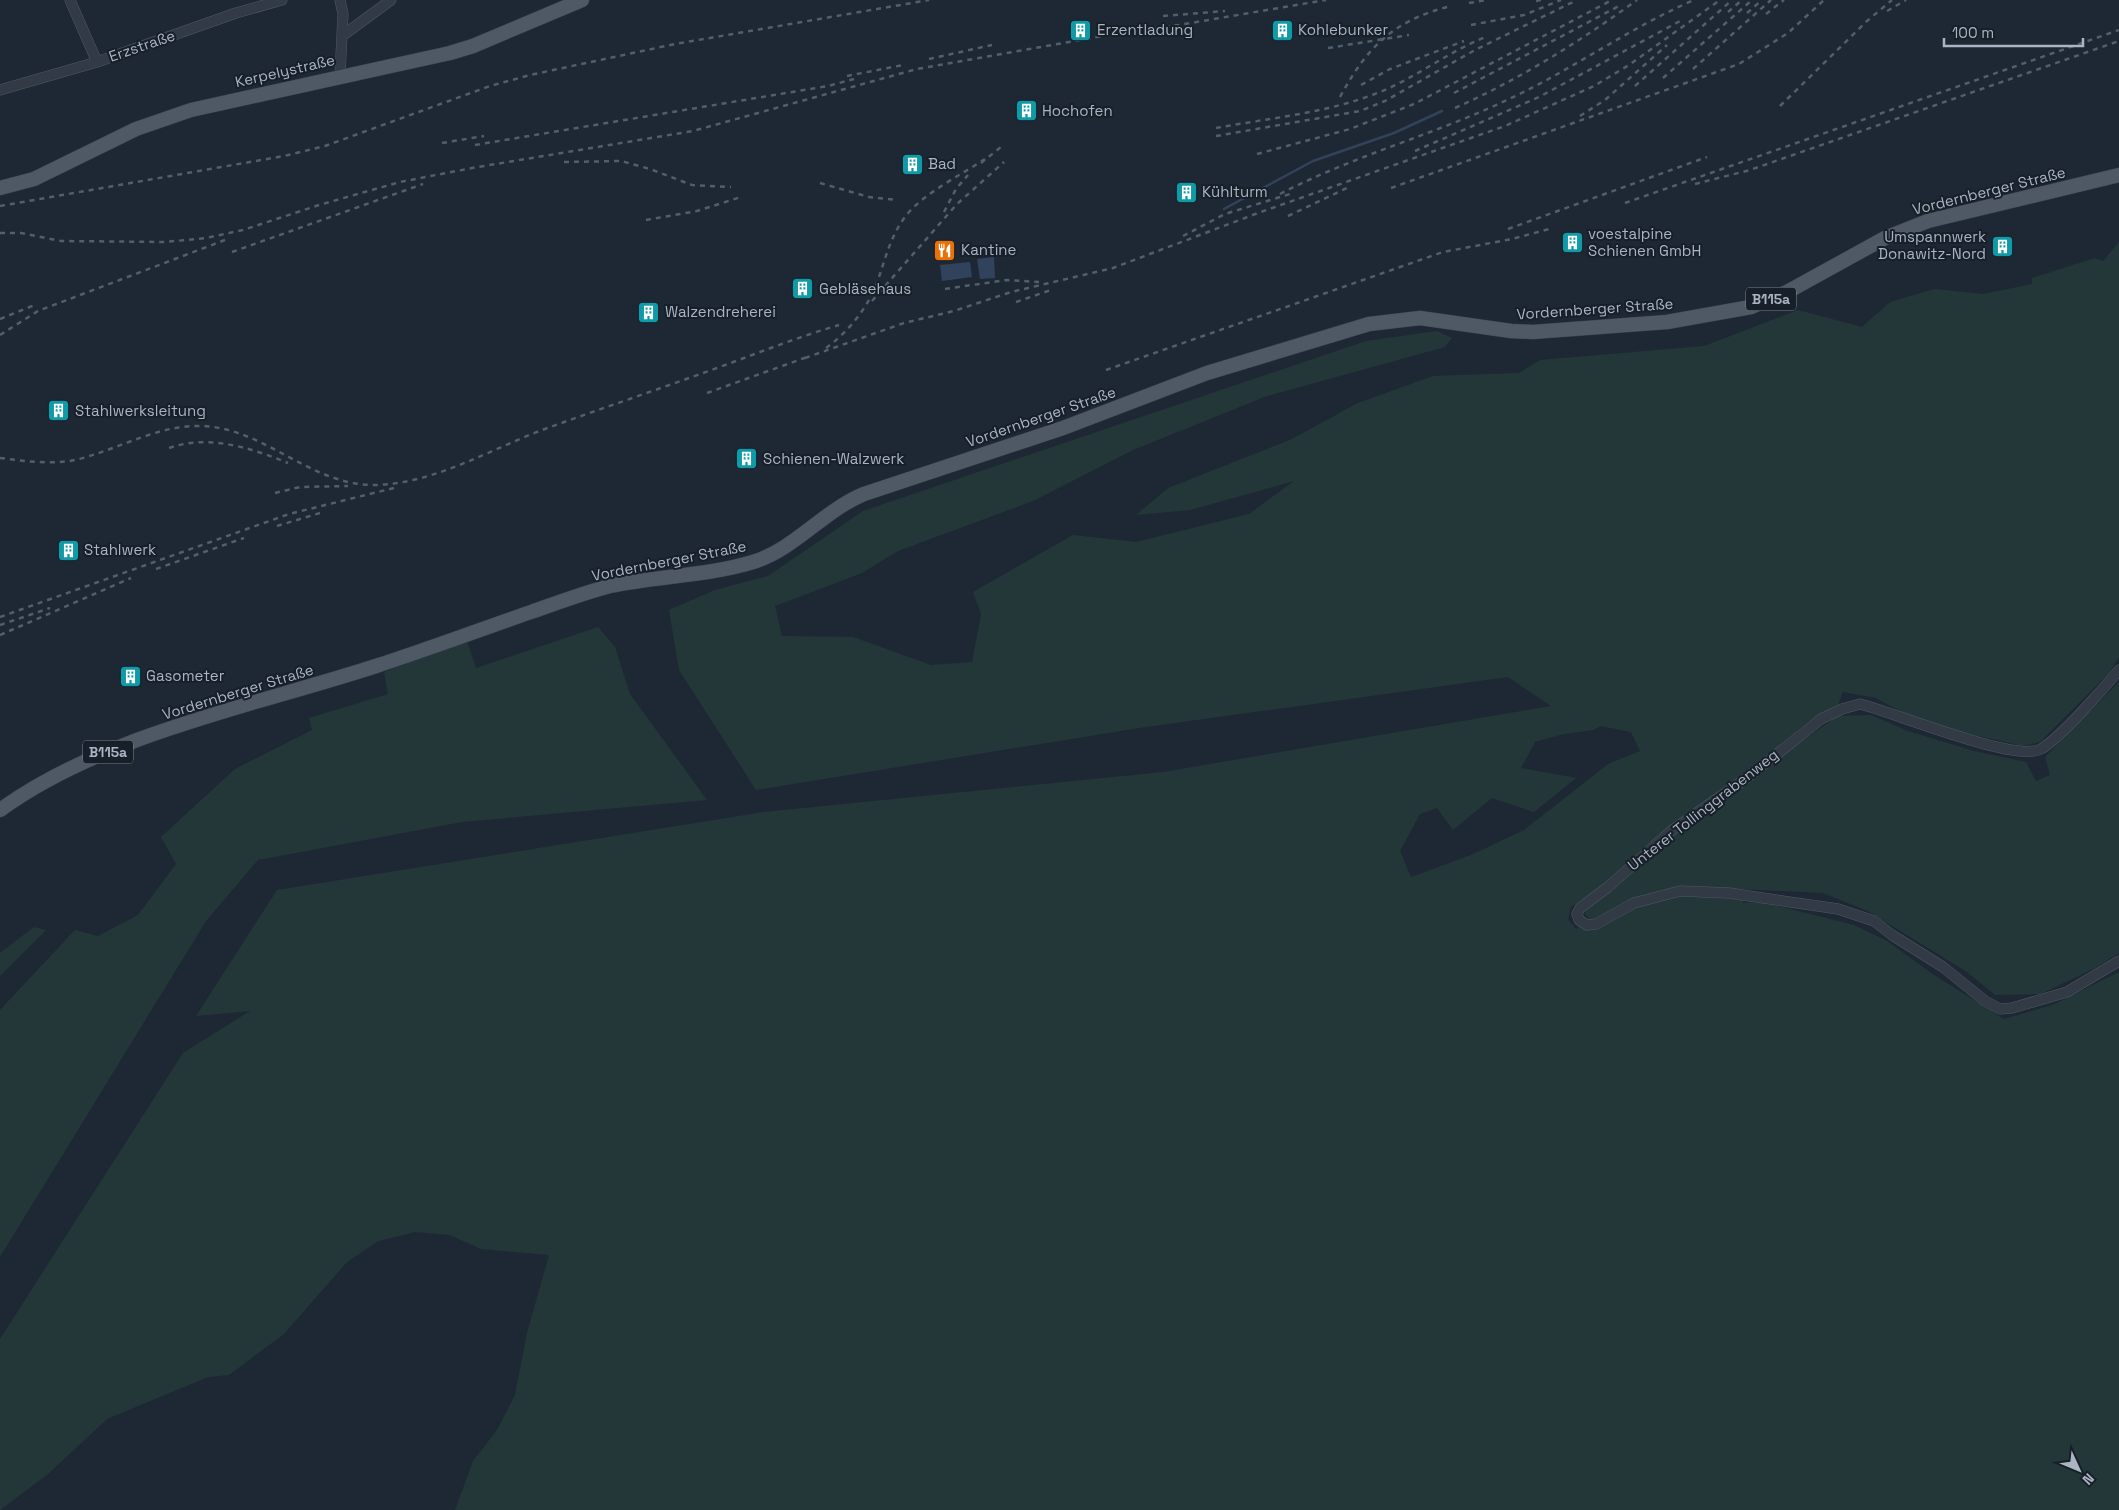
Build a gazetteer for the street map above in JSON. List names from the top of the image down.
{
  "streets": {
    "main road": ["Kerpelystraße", "Vordernberger Straße", "B115a"],
    "street": ["Erzstraße", "Unterer Tollinggrabenweg"]
  },
  "places": {
    "building": [
      "Erzentladung",
      "Kohlebunker",
      "Hochofen",
      "Bad",
      "Kühlturm",
      "voestalpine Schienen GmbH",
      "Umspannwerk Donawitz-Nord",
      "Gebläsehaus",
      "Walzendreherei",
      "Stahlwerksleitung",
      "Schienen-Walzwerk",
      "Stahlwerk",
      "Gasometer"
    ],
    "restaurant": ["Kantine"]
  },
  "scale_bar": "100 m",
  "north": "bottom right"
}
